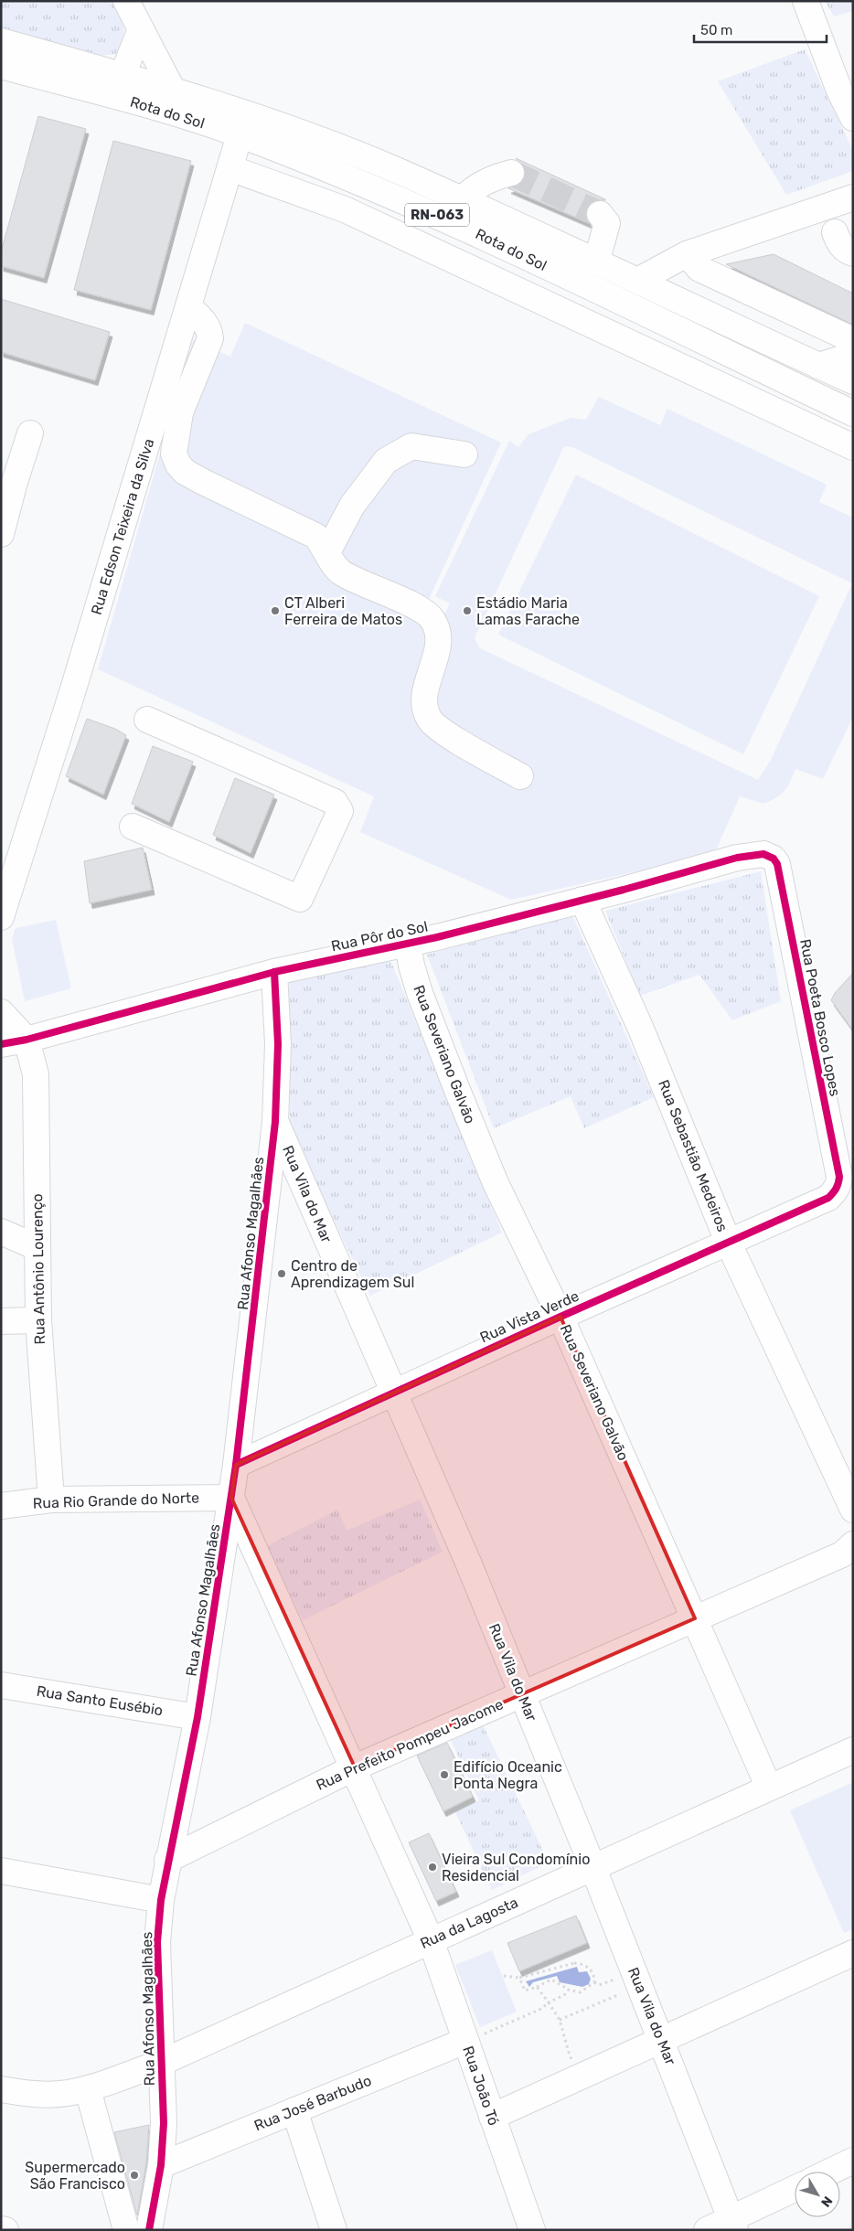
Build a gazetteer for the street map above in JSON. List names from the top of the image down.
{
  "streets": {
    "street": [
      "Rota do Sol",
      "RN-063",
      "Rua Edson Teixeira da Silva",
      "Rua Pôr do Sol",
      "Rua Poeta Bosco Lopes",
      "Rua Severiano Galvão",
      "Rua Sebastião Medeiros",
      "Rua Vila do Mar",
      "Rua Afonso Magalhães",
      "Rua Antônio Lourenço",
      "Rua Vista Verde",
      "Rua Rio Grande do Norte",
      "Rua Santo Eusébio",
      "Rua Prefeito Pompeu Jacome",
      "Rua da Lagosta",
      "Rua João Tó",
      "Rua José Barbudo"
    ]
  },
  "crossings": [
    ["Rota do Sol", "Rua Edson Teixeira da Silva"],
    ["Rua Pôr do Sol", "Rua Poeta Bosco Lopes"],
    ["Rua Pôr do Sol", "Rua Severiano Galvão"],
    ["Rua Pôr do Sol", "Rua Sebastião Medeiros"],
    ["Rua Pôr do Sol", "Rua Afonso Magalhães"],
    ["Rua Pôr do Sol", "Rua Antônio Lourenço"],
    ["Rua Poeta Bosco Lopes", "Rua Vista Verde"],
    ["Rua Severiano Galvão", "Rua Vista Verde"],
    ["Rua Severiano Galvão", "Rua Prefeito Pompeu Jacome"],
    ["Rua Severiano Galvão", "Rua da Lagosta"],
    ["Rua Sebastião Medeiros", "Rua Vista Verde"],
    ["Rua Vila do Mar", "Rua Afonso Magalhães"],
    ["Rua Vila do Mar", "Rua Vista Verde"],
    ["Rua Vila do Mar", "Rua Prefeito Pompeu Jacome"],
    ["Rua Vila do Mar", "Rua da Lagosta"],
    ["Rua Afonso Magalhães", "Rua Vista Verde"],
    ["Rua Afonso Magalhães", "Rua Rio Grande do Norte"],
    ["Rua Afonso Magalhães", "Rua Santo Eusébio"],
    ["Rua Afonso Magalhães", "Rua Prefeito Pompeu Jacome"],
    ["Rua Afonso Magalhães", "Rua da Lagosta"],
    ["Rua Afonso Magalhães", "Rua João Tó"],
    ["Rua Afonso Magalhães", "Rua José Barbudo"],
    ["Rua Antônio Lourenço", "Rua Rio Grande do Norte"],
    ["Rua Rio Grande do Norte", "Rua João Tó"],
    ["Rua Prefeito Pompeu Jacome", "Rua João Tó"],
    ["Rua da Lagosta", "Rua João Tó"],
    ["Rua João Tó", "Rua José Barbudo"]
  ],
  "places": [
    "CT Alberi Ferreira de Matos",
    "Estádio Maria Lamas Farache",
    "Centro de Aprendizagem Sul",
    "Edifício Oceanic Ponta Negra",
    "Vieira Sul Condomínio Residencial",
    "Supermercado São Francisco"
  ],
  "scale_bar": "50 m",
  "north": "bottom right"
}
